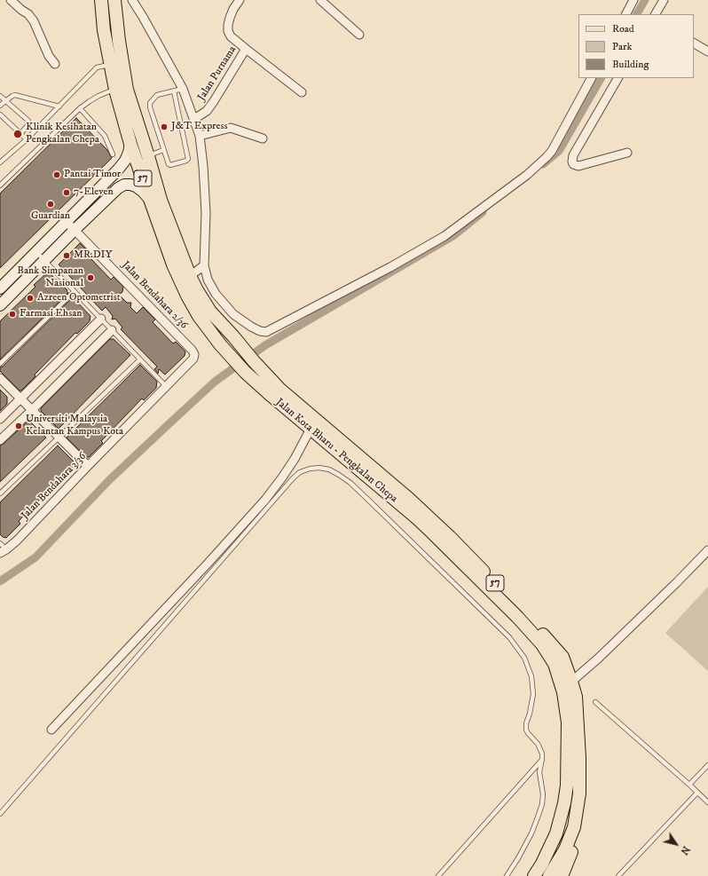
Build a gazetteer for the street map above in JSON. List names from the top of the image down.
{
  "streets": {
    "main road": ["57", "Jalan Kota Bharu - Pengkalan Chepa"],
    "street": ["Jalan Purnama", "Jalan Bendahara 2/36", "Jalan Bendahara 3/36"]
  },
  "crossings": [
    ["Jalan Bendahara 2/36", "Jalan Bendahara 3/36"]
  ],
  "places": [
    "J&T Express",
    "Klinik Kesihatan Pengkalan Chepa",
    "Pantai Timor",
    "7-Eleven",
    "Guardian",
    "MR.DIY",
    "Bank Simpanan Nasional",
    "Azreen Optometrist",
    "Farmasi Ehsan",
    "Universiti Malaysia Kelantan Kampus Kota"
  ],
  "legend": ["Road", "Park", "Building"],
  "north": "bottom right"
}
